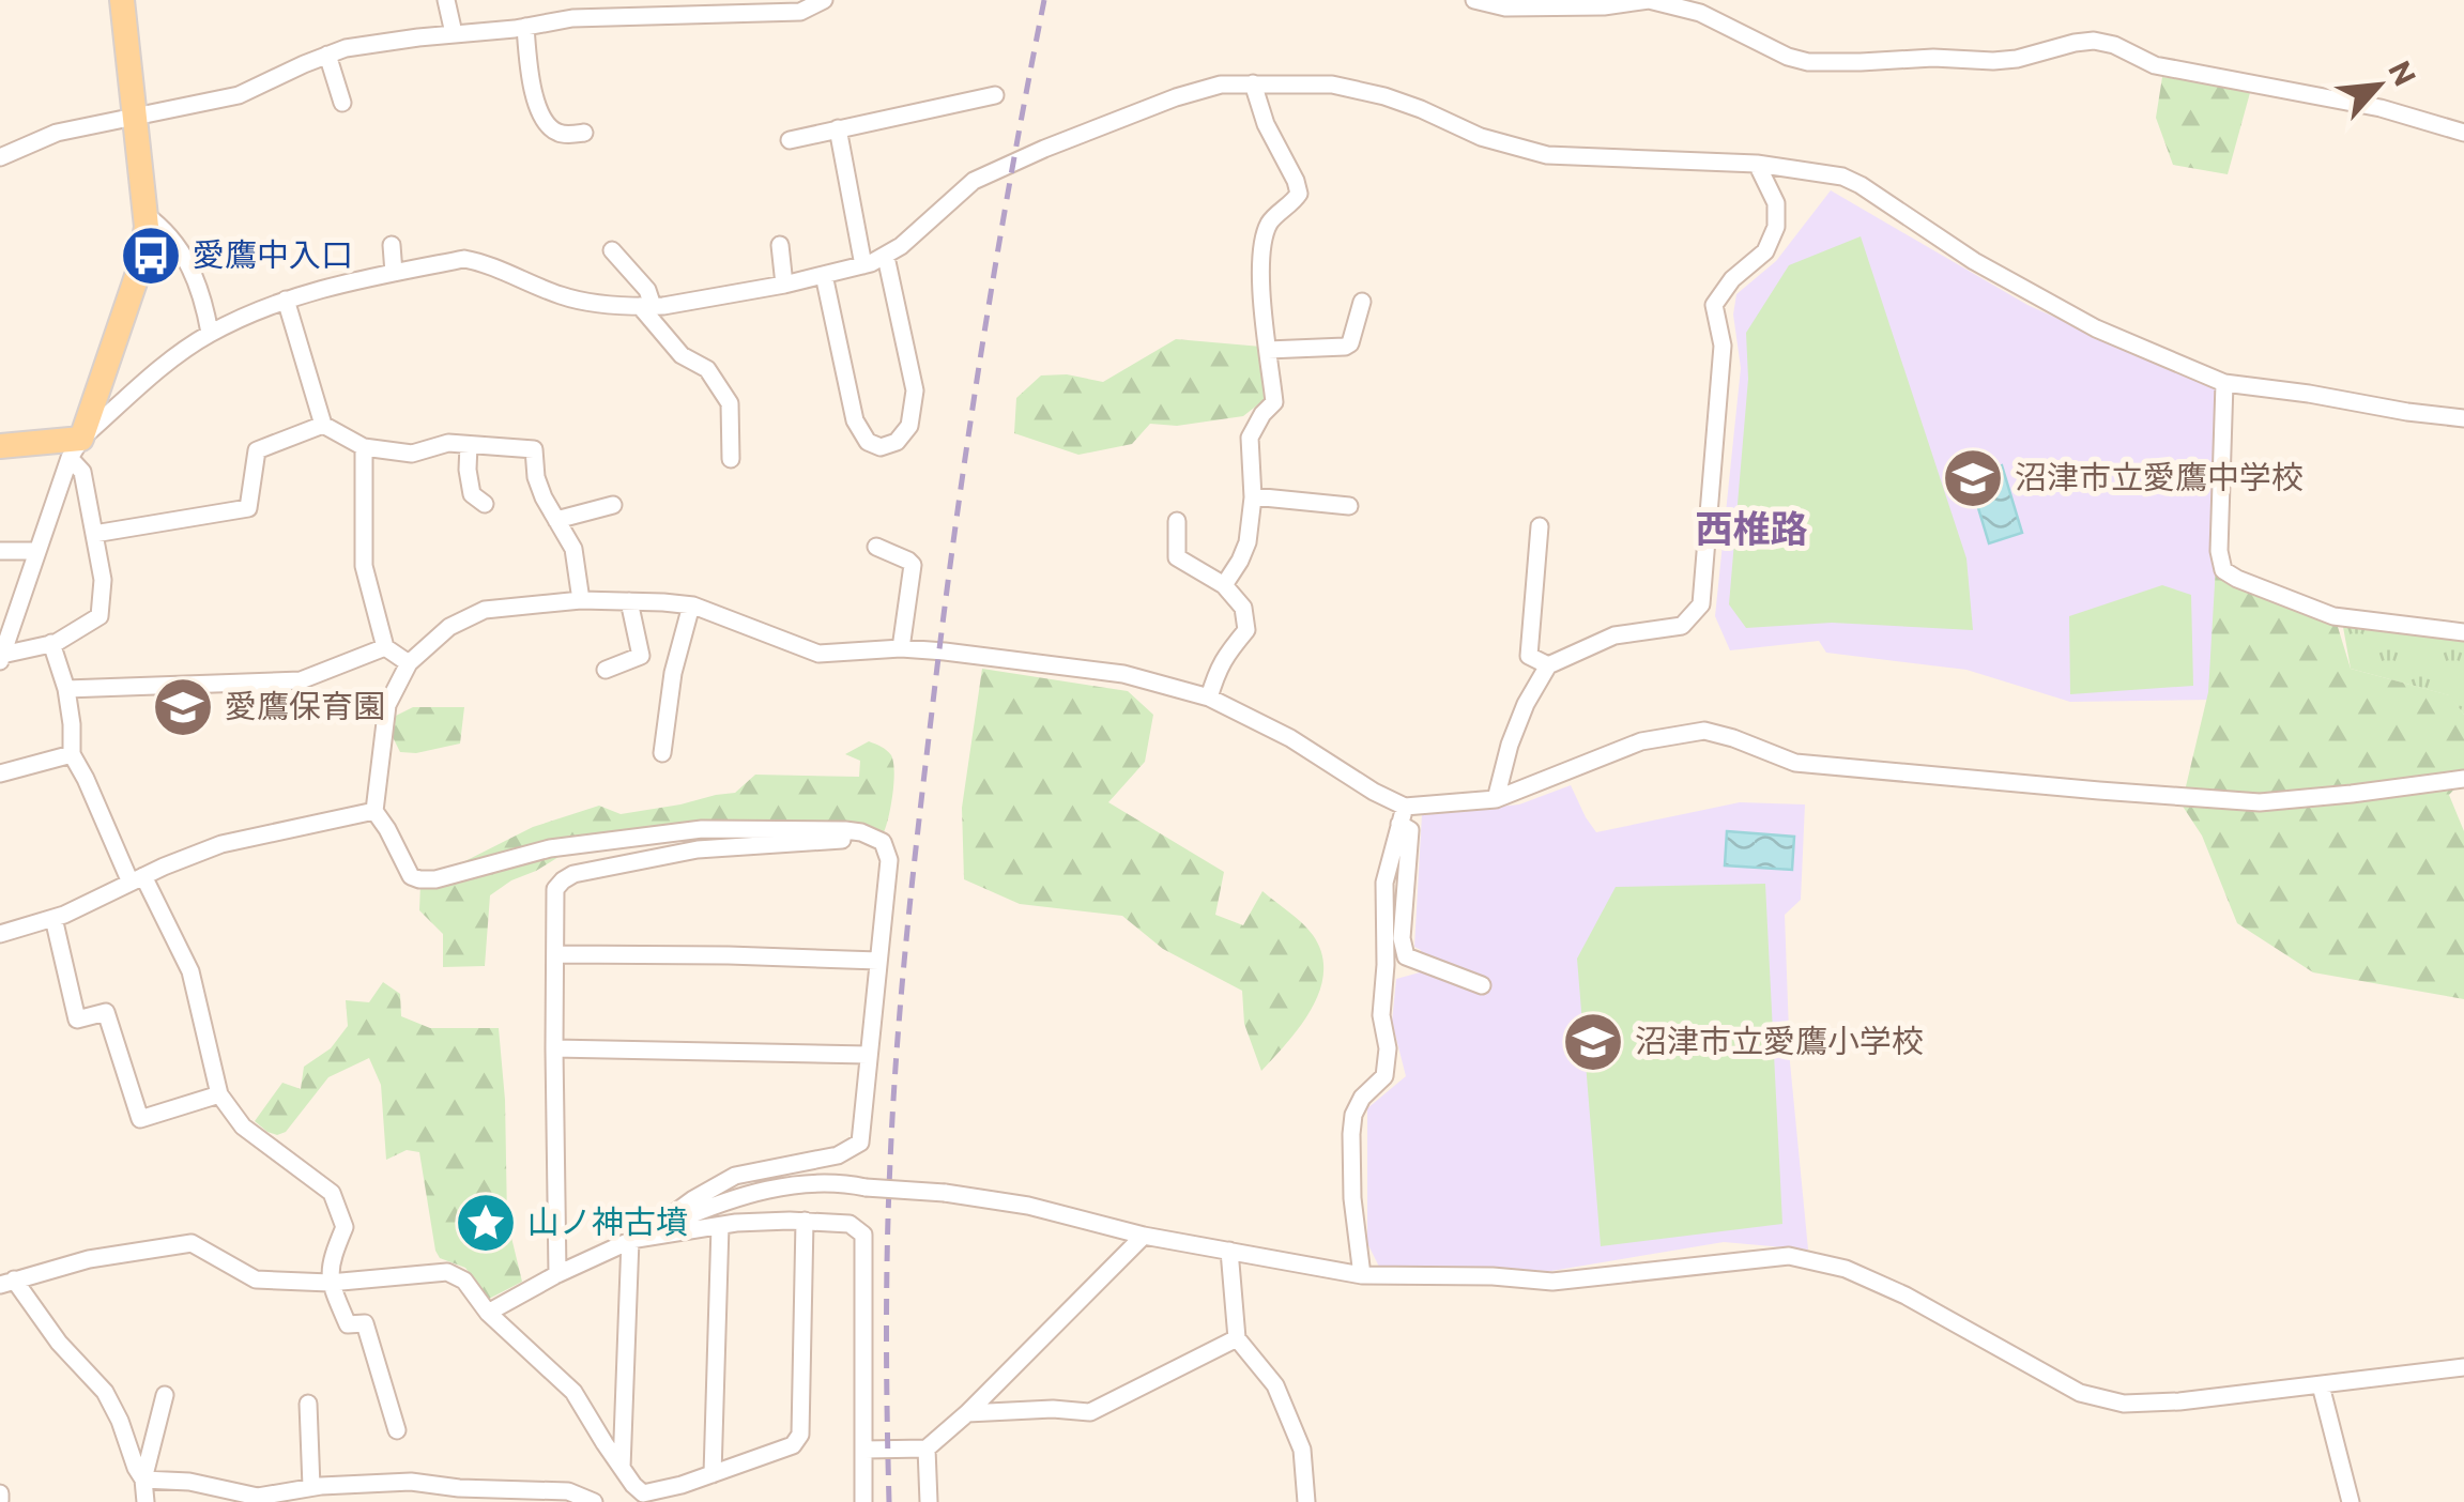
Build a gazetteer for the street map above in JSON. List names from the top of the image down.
{
  "districts": ["西椎路"],
  "places": {
    "bus stop": ["愛鷹中入口"],
    "school or university": ["沼津市立愛鷹中学校", "愛鷹保育園", "沼津市立愛鷹小学校"],
    "place": ["山ノ神古墳"]
  },
  "north": "top right"
}
